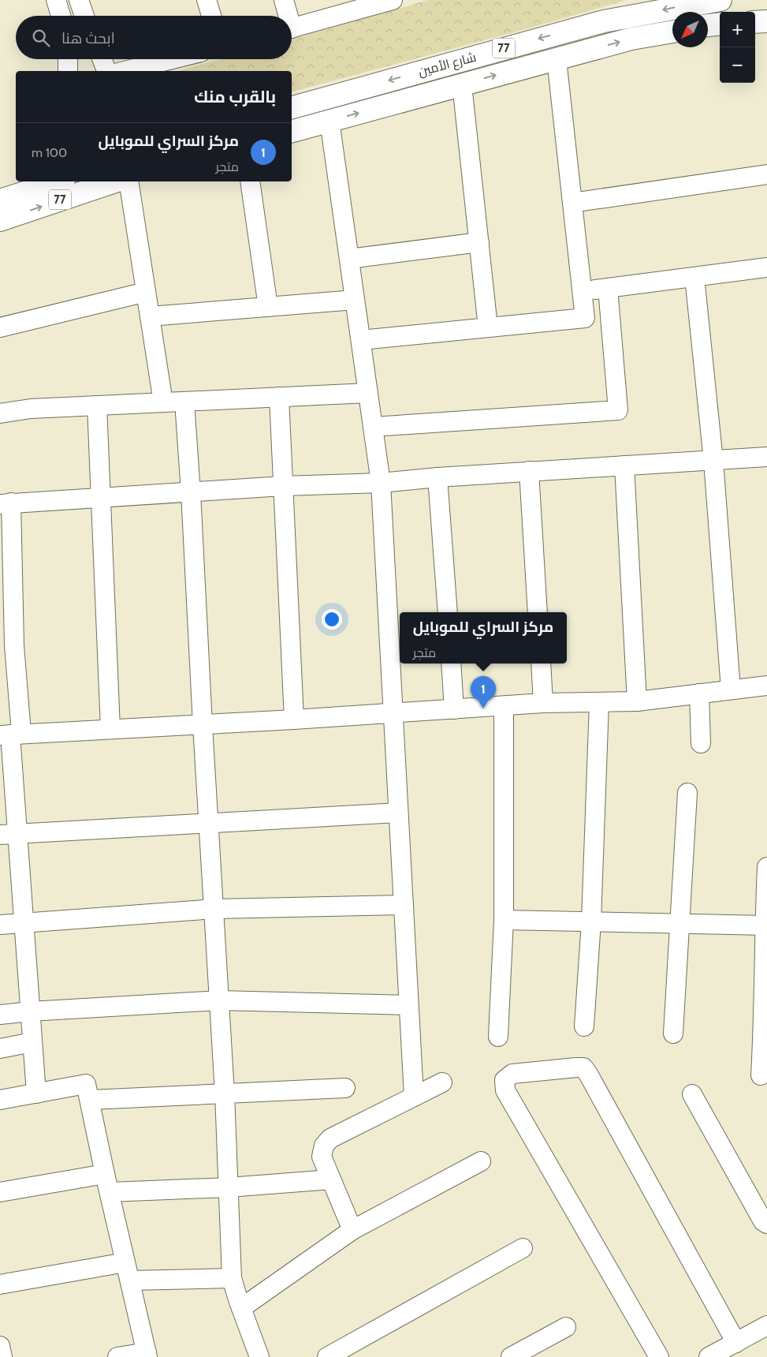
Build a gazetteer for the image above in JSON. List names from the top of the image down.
{
  "streets": {
    "main road": ["77", "شارع الأمين"]
  },
  "crossings": [
    ["77", "شارع الأمين"]
  ],
  "north": "bottom left",
  "page": {
    "map_buttons": ["+", "−"],
    "search": "ابحث هنا",
    "heading": "بالقرب منك",
    "list": [
      {
        "mark": "1",
        "name": "مركز السراي للموبايل",
        "note": "متجر",
        "value": "100 m"
      }
    ],
    "popup": ["مركز السراي للموبايل", "متجر"],
    "pins": "1"
  }
}
